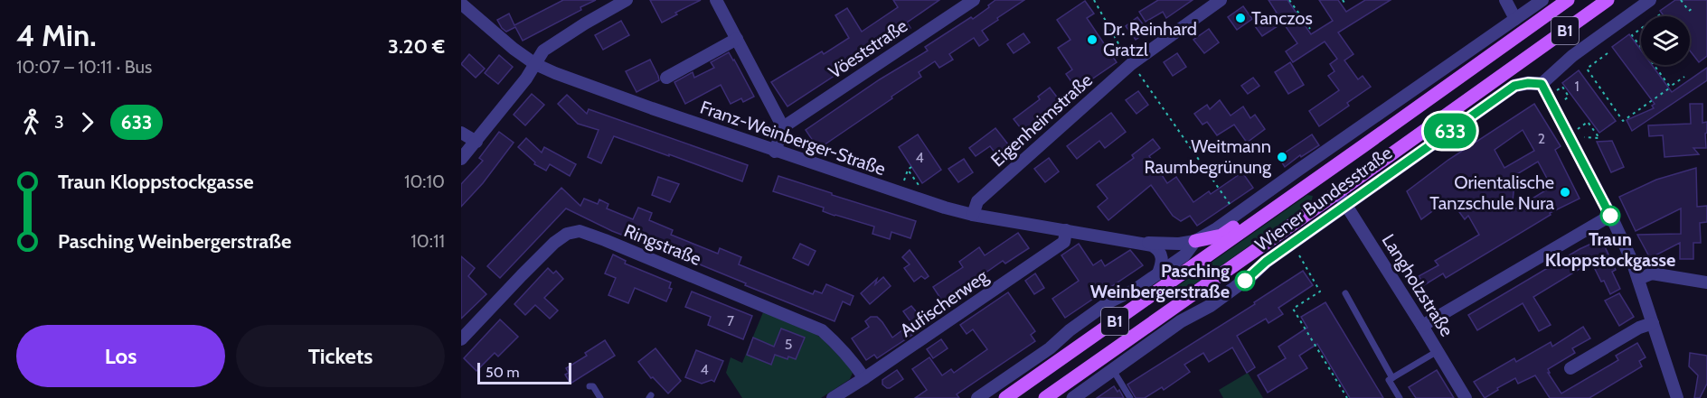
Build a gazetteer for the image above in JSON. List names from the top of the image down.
{
  "streets": {
    "main road": ["B1", "Wiener Bundesstraße"],
    "street": [
      "Vöeststraße",
      "Eigenheimstraße",
      "Franz-Weinberger-Straße",
      "Ringstraße",
      "Langholzstraße",
      "Aufischerweg"
    ]
  },
  "crossings": [
    ["Eigenheimstraße", "Franz-Weinberger-Straße"],
    ["Franz-Weinberger-Straße", "Wiener Bundesstraße"],
    ["Franz-Weinberger-Straße", "Aufischerweg"],
    ["Wiener Bundesstraße", "Langholzstraße"],
    ["Ringstraße", "Aufischerweg"]
  ],
  "places": [
    "Tanczos",
    "Dr. Reinhard Gratzl",
    "Weitmann Raumbegrünung",
    "Orientalische Tanzschule Nura",
    "Traun Kloppstockgasse",
    "Pasching Weinbergerstraße"
  ],
  "lines": ["bus line 633"],
  "house_numbers": [
    "1",
    "2",
    "4",
    "7",
    "5",
    "4"
  ],
  "scale_bar": "50 m",
  "page": {
    "heading": ["4 Min.", "10:07 – 10:11 · Bus", "3.20 €"],
    "on_map": "633",
    "legs": ["3", "633"],
    "list": [
      {
        "name": "Traun Kloppstockgasse",
        "value": "10:10"
      },
      {
        "name": "Pasching Weinbergerstraße",
        "value": "10:11"
      }
    ],
    "buttons": ["Los", "Tickets"],
    "scale": "50 m"
  }
}
